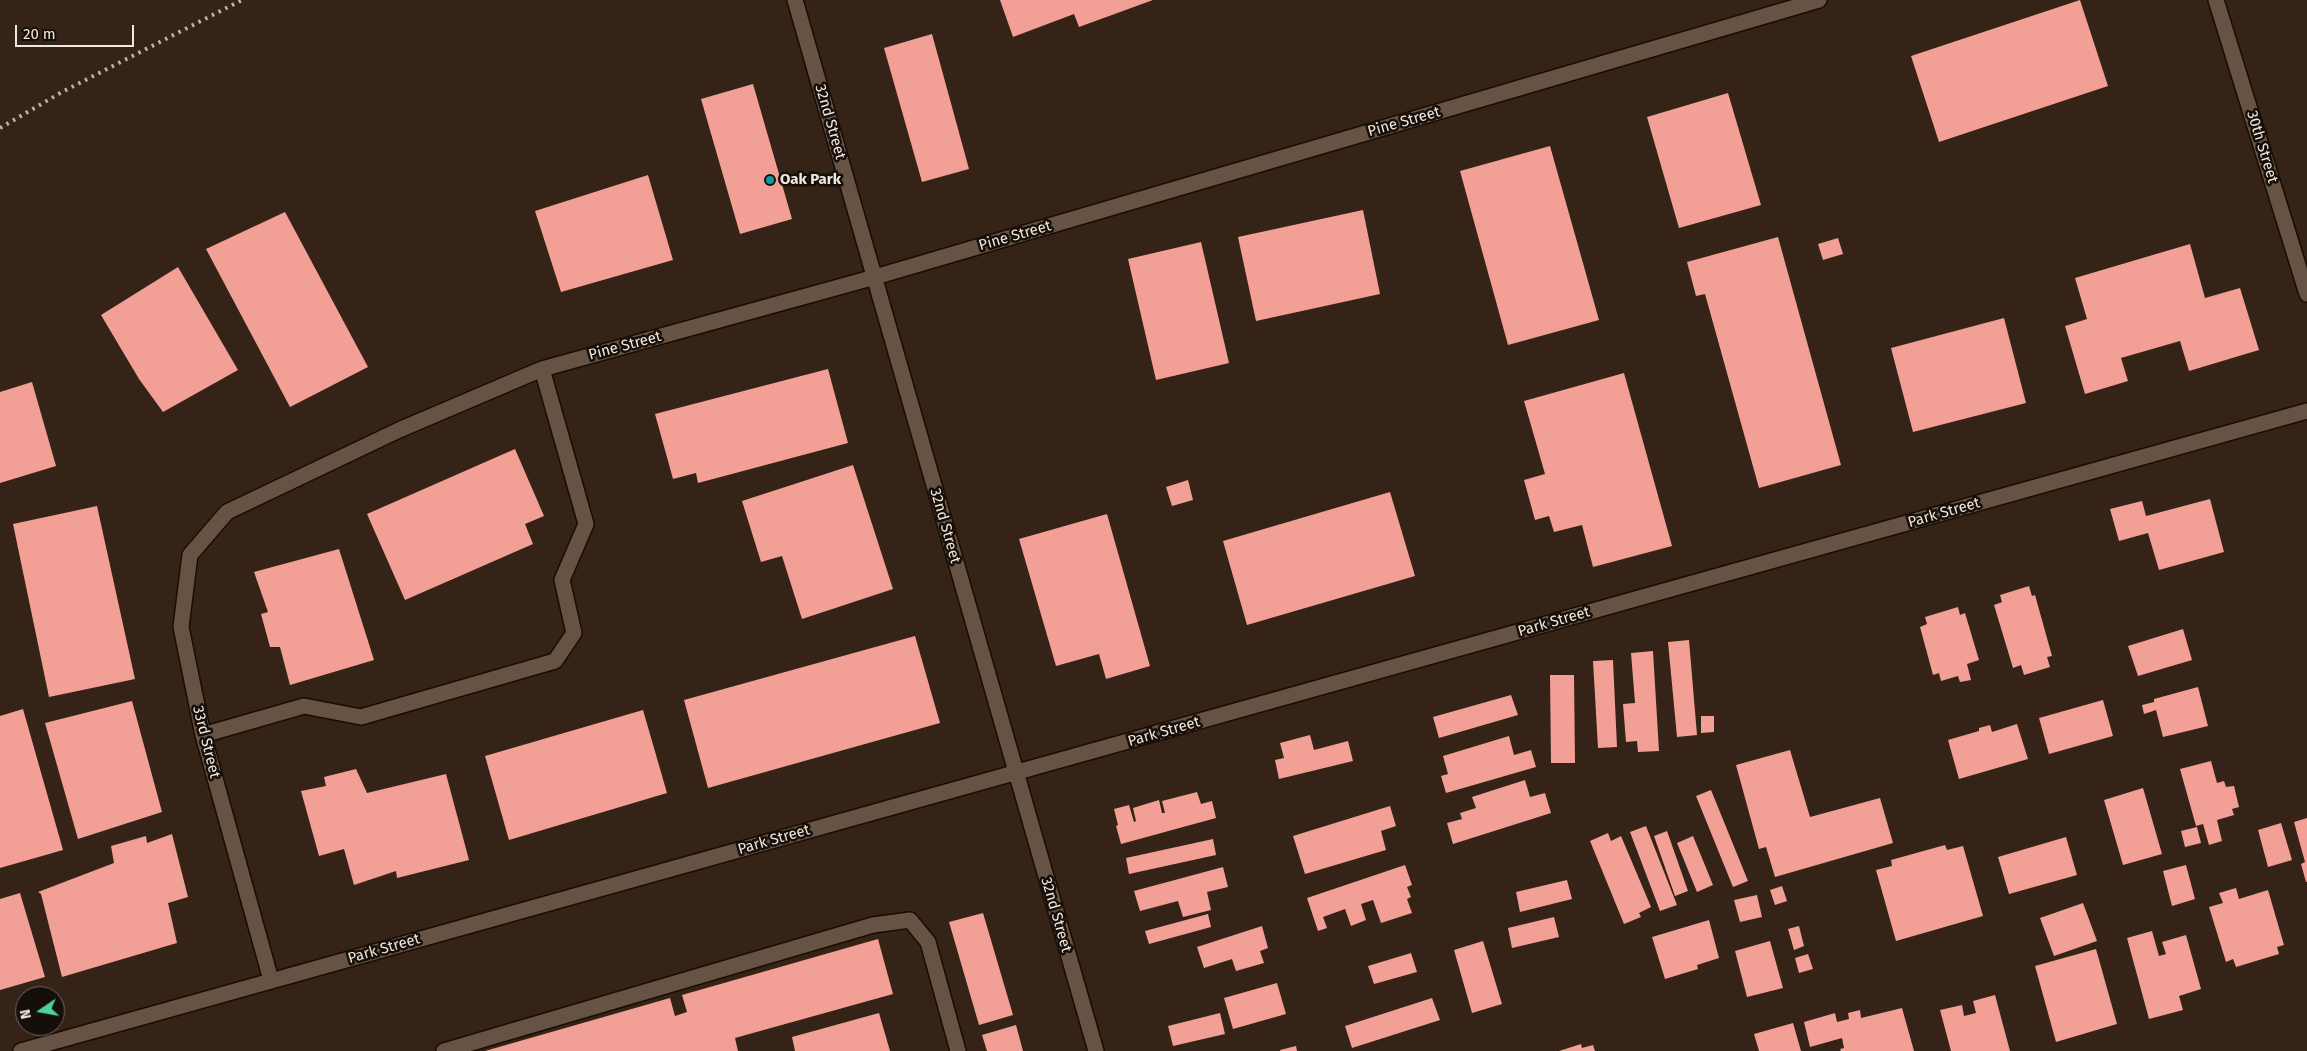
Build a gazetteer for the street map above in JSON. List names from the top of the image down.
{
  "streets": {
    "street": [
      "32nd Street",
      "Pine Street",
      "30th Street",
      "Park Street",
      "33rd Street"
    ]
  },
  "crossings": [
    ["32nd Street", "Pine Street"],
    ["32nd Street", "Park Street"],
    ["Pine Street", "33rd Street"],
    ["Park Street", "33rd Street"]
  ],
  "places": ["Oak Park"],
  "scale_bar": "20 m",
  "north": "left"
}
